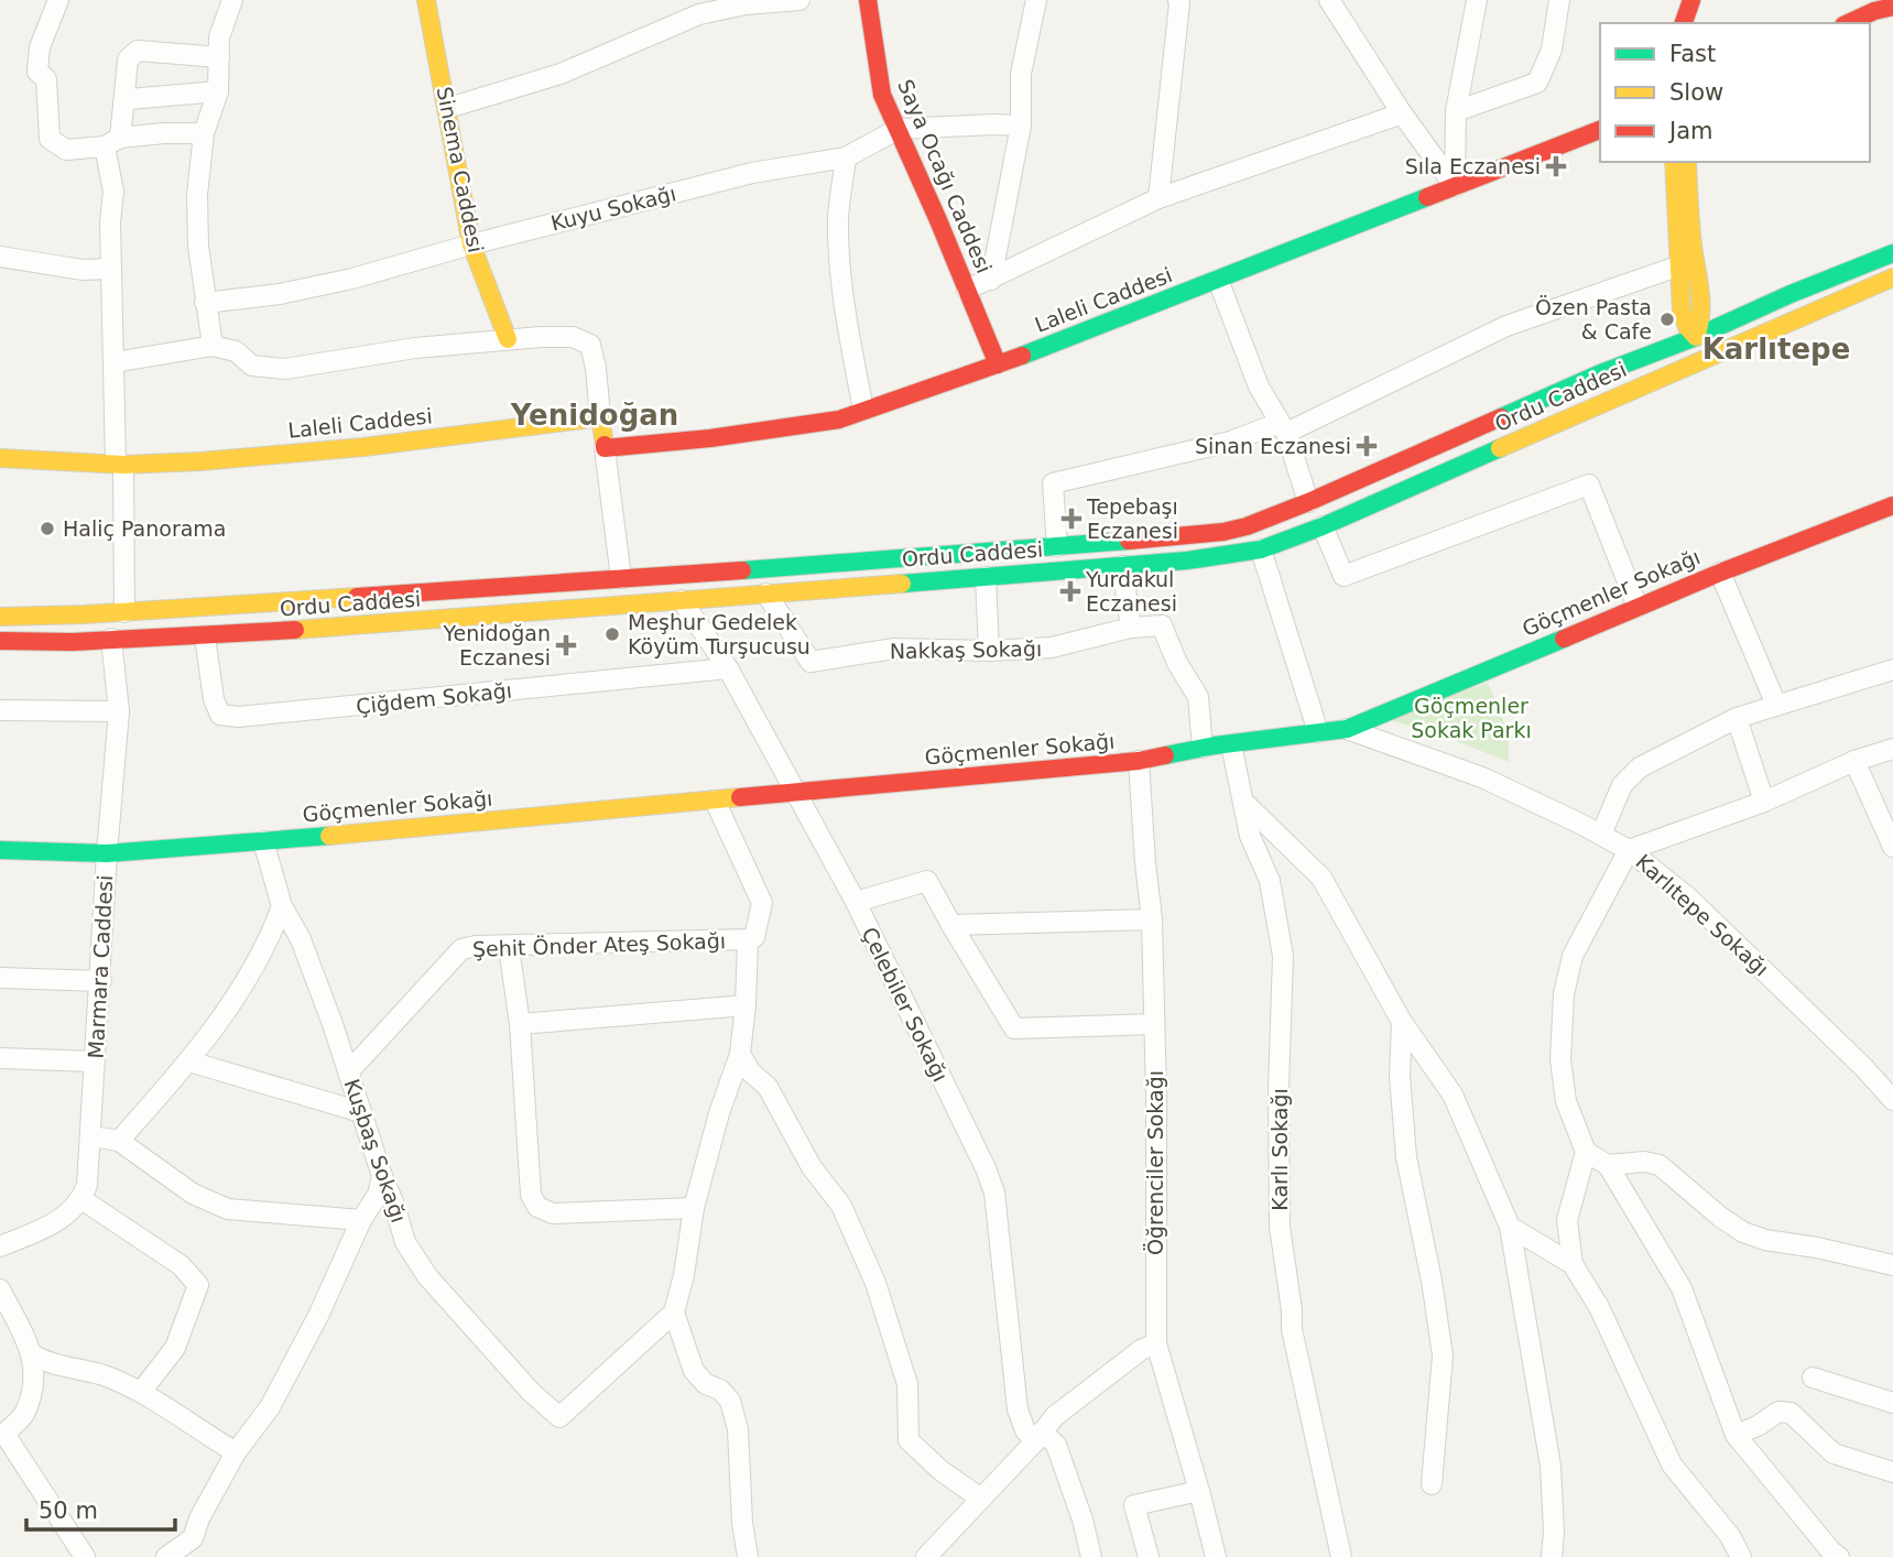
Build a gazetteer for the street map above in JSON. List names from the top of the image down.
{
  "streets": {
    "street": [
      "Sinema Caddesi",
      "Saya Ocağı Caddesi",
      "Kuyu Sokağı",
      "Laleli Caddesi",
      "Ordu Caddesi",
      "Göçmenler Sokağı",
      "Nakkaş Sokağı",
      "Çiğdem Sokağı",
      "Karlıtepe Sokağı",
      "Şehit Önder Ateş Sokağı",
      "Marmara Caddesi",
      "Çelebiler Sokağı",
      "Karlı Sokağı",
      "Kuşbaş Sokağı",
      "Öğrenciler Sokağı"
    ]
  },
  "crossings": [
    ["Sinema Caddesi", "Kuyu Sokağı"],
    ["Saya Ocağı Caddesi", "Kuyu Sokağı"],
    ["Saya Ocağı Caddesi", "Laleli Caddesi"],
    ["Ordu Caddesi", "Nakkaş Sokağı"],
    ["Ordu Caddesi", "Çiğdem Sokağı"],
    ["Ordu Caddesi", "Marmara Caddesi"],
    ["Ordu Caddesi", "Çelebiler Sokağı"],
    ["Göçmenler Sokağı", "Nakkaş Sokağı"],
    ["Göçmenler Sokağı", "Karlıtepe Sokağı"],
    ["Göçmenler Sokağı", "Şehit Önder Ateş Sokağı"],
    ["Göçmenler Sokağı", "Marmara Caddesi"],
    ["Göçmenler Sokağı", "Çelebiler Sokağı"],
    ["Göçmenler Sokağı", "Karlı Sokağı"],
    ["Göçmenler Sokağı", "Kuşbaş Sokağı"],
    ["Göçmenler Sokağı", "Öğrenciler Sokağı"],
    ["Çiğdem Sokağı", "Çelebiler Sokağı"],
    ["Şehit Önder Ateş Sokağı", "Kuşbaş Sokağı"]
  ],
  "districts": ["Karlıtepe", "Yenidoğan"],
  "parks": ["Göçmenler Sokak Parkı"],
  "places": {
    "health": [
      "Sıla Eczanesi",
      "Sinan Eczanesi",
      "Tepebaşı Eczanesi",
      "Yurdakul Eczanesi",
      "Yenidoğan Eczanesi"
    ],
    "other": ["Özen Pasta & Cafe", "Haliç Panorama", "Meşhur Gedelek Köyüm Turşucusu"]
  },
  "legend": ["Fast", "Slow", "Jam"],
  "scale_bar": "50 m"
}
